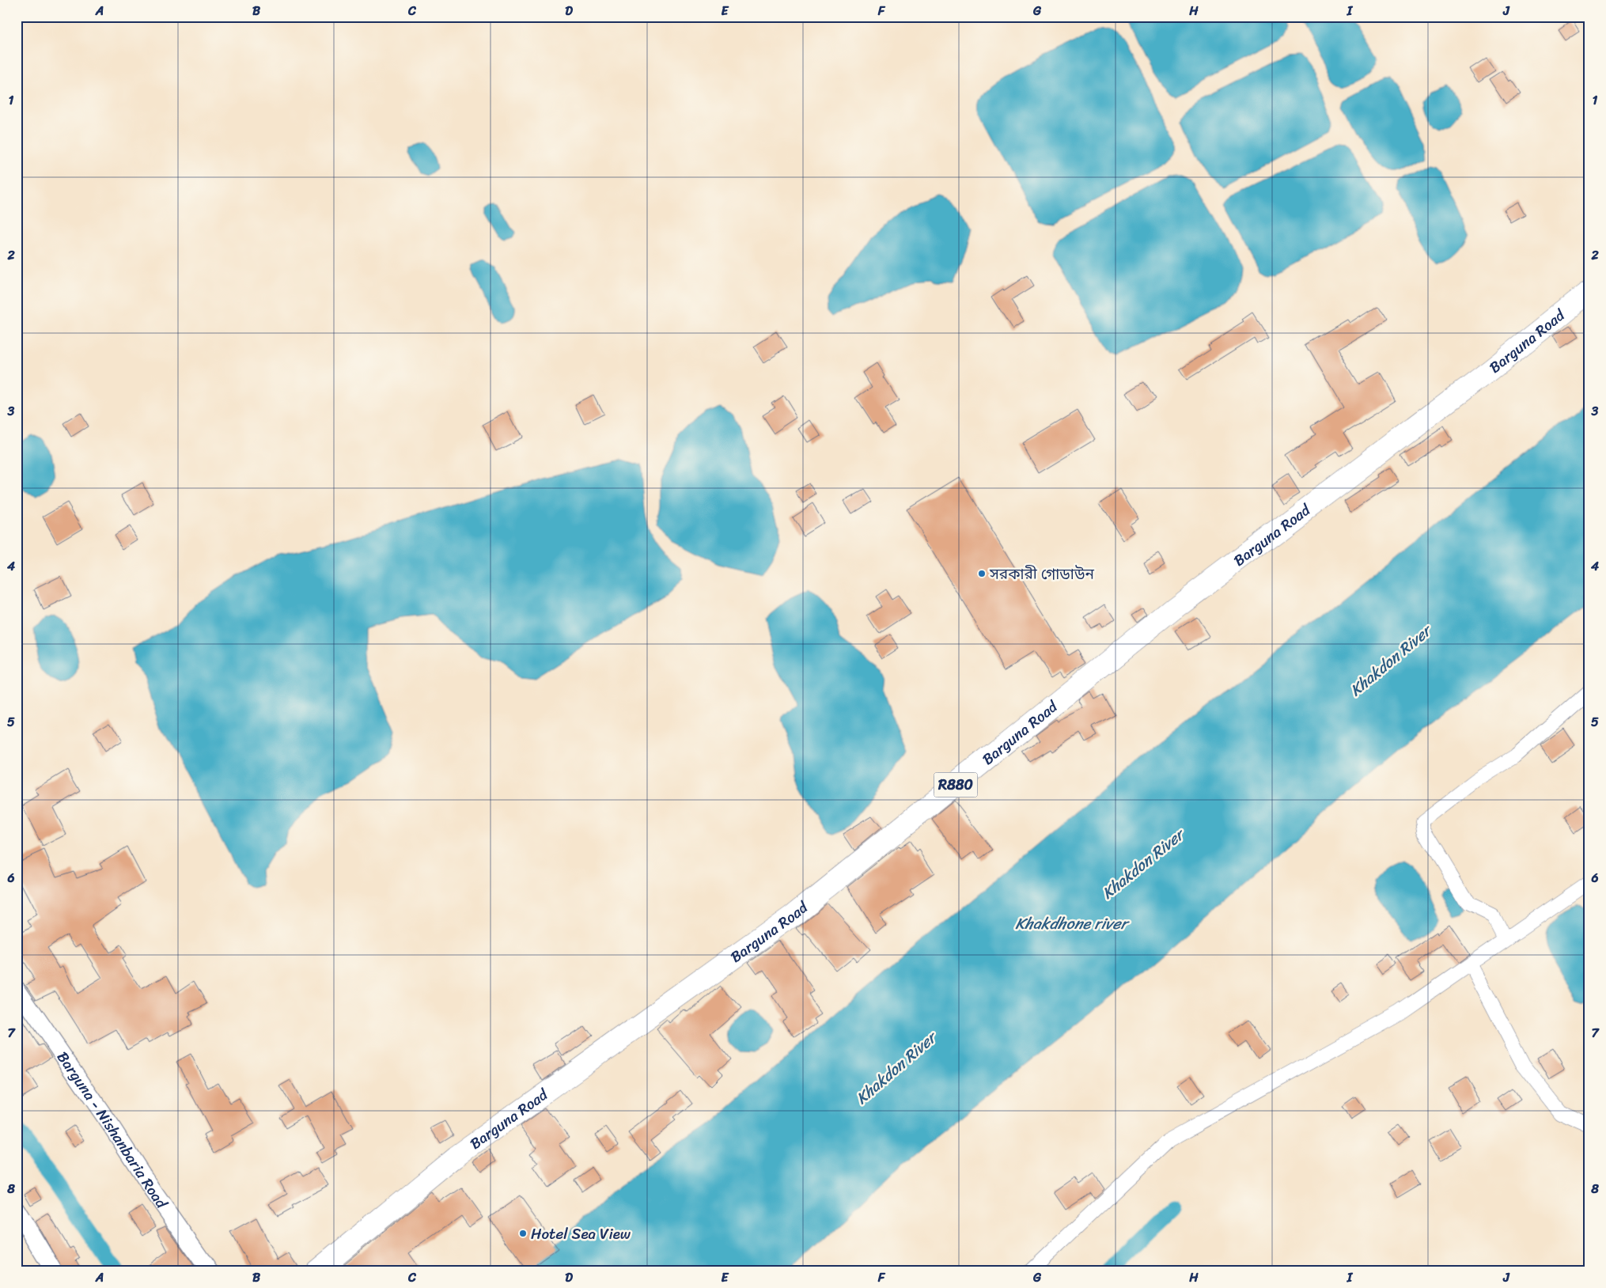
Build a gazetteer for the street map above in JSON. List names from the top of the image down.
{
  "streets": {
    "main road": ["Barguna Road", "R880"],
    "street": ["Barguna - Nishanbaria Road"]
  },
  "water": ["Khakdon River", "Khakdhone river"],
  "places": ["সরকারী গোডাউন", "Hotel Sea View"],
  "grid": {
    "columns": [
      "A",
      "B",
      "C",
      "D",
      "E",
      "F",
      "G",
      "H",
      "I",
      "J"
    ],
    "rows": [
      "1",
      "2",
      "3",
      "4",
      "5",
      "6",
      "7",
      "8"
    ]
  }
}
